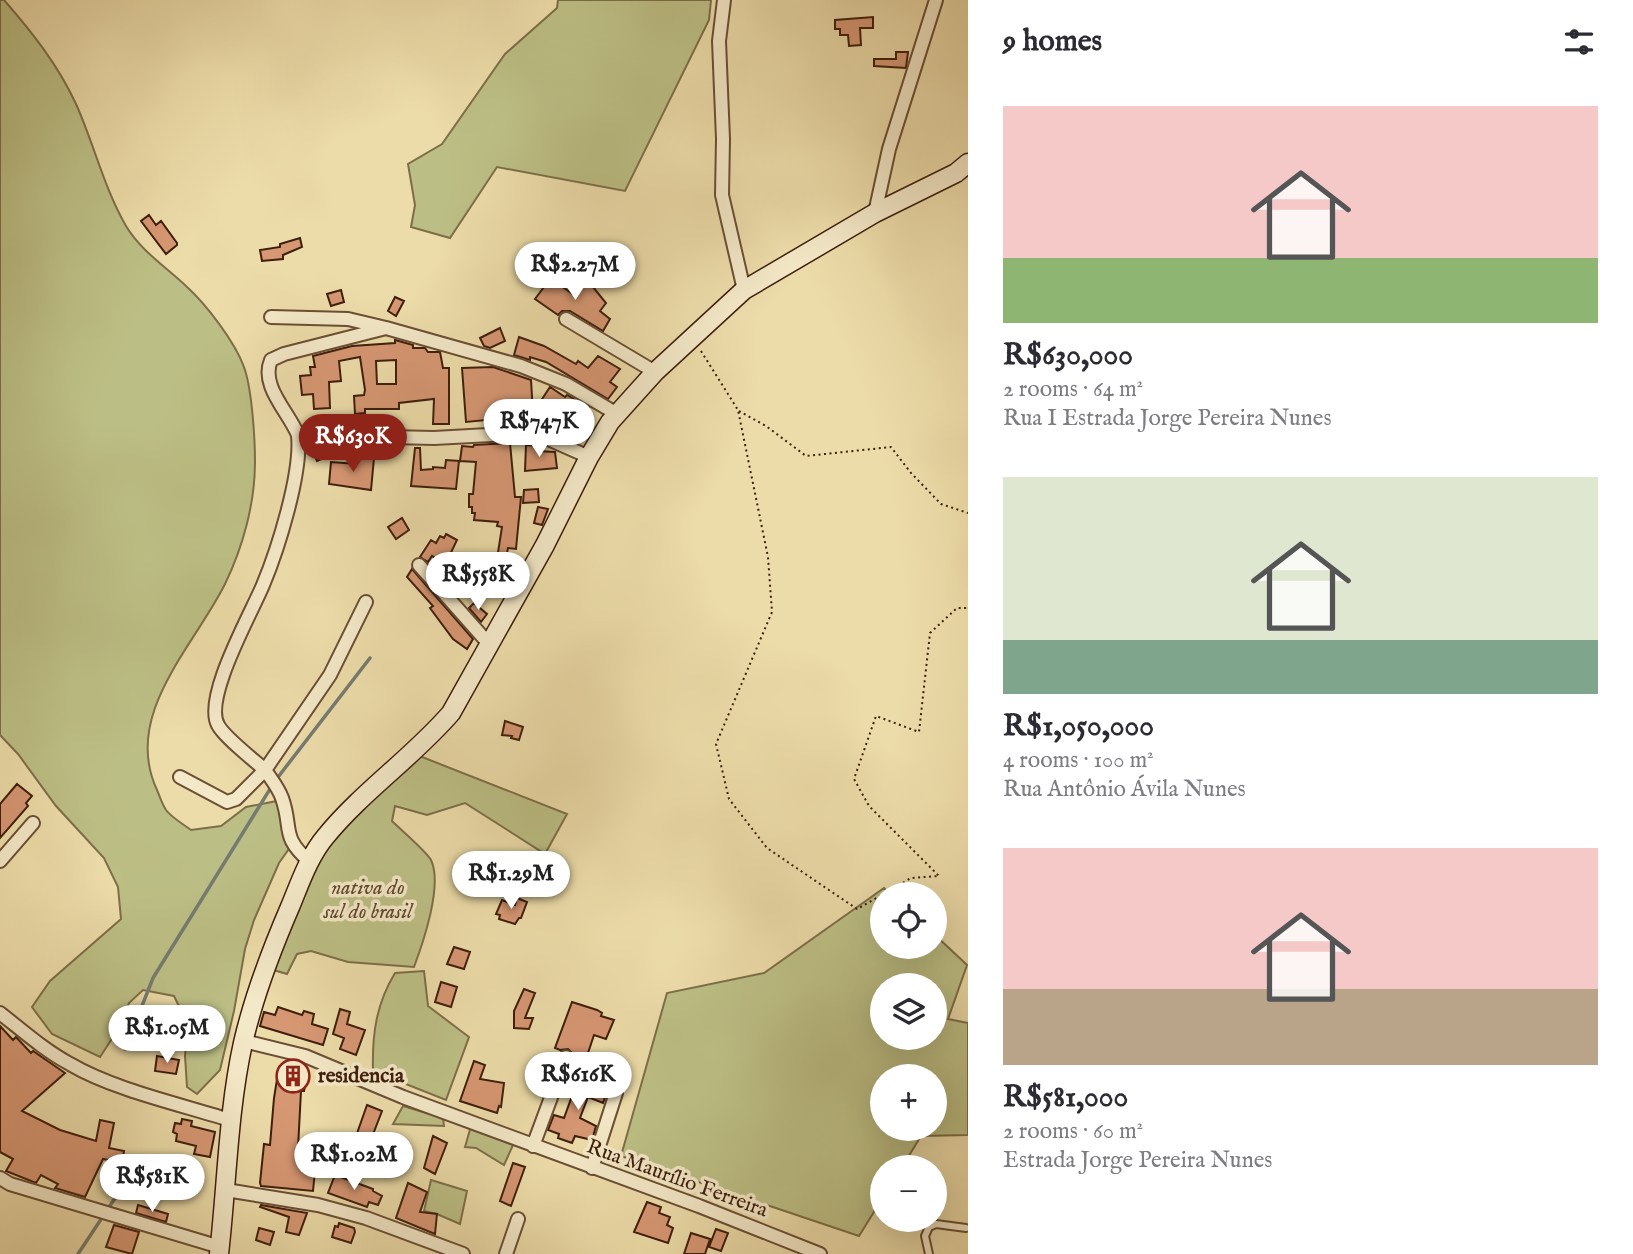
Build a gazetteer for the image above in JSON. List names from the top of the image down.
{
  "streets": {
    "street": ["Rua Maurílio Ferreira"]
  },
  "parks": ["nativa do sul do brasil"],
  "places": {
    "building": ["residencia"]
  },
  "page": {
    "heading": "9 homes",
    "list": [
      {
        "name": "R$630,000",
        "note": "2 rooms · 64 m² · Rua I Estrada Jorge Pereira Nunes"
      },
      {
        "name": "R$1,050,000",
        "note": "4 rooms · 100 m² · Rua Antônio Ávila Nunes"
      },
      {
        "name": "R$581,000",
        "note": "2 rooms · 60 m² · Estrada Jorge Pereira Nunes"
      }
    ],
    "price": [
      "R$2.27M",
      "R$747K",
      "R$630K",
      "R$558K",
      "R$1.29M",
      "R$1.05M",
      "R$616K",
      "R$1.02M",
      "R$581K"
    ],
    "map_buttons": ["+", "−"]
  }
}
